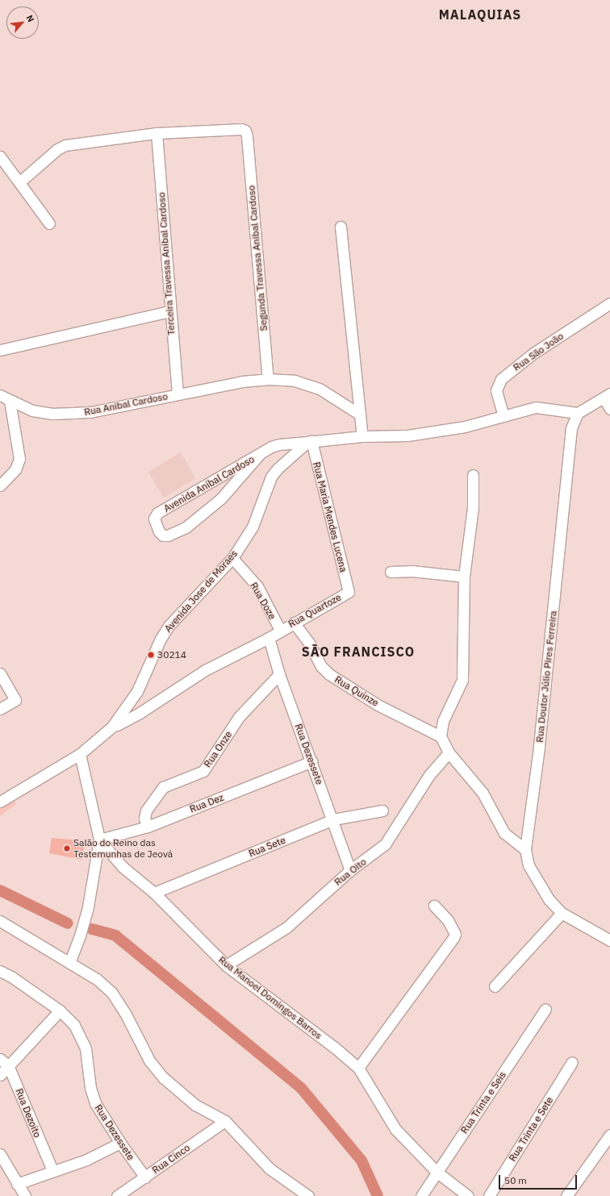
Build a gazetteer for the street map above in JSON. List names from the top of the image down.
{
  "streets": {
    "street": [
      "Segunda Travessa Anibal Cardoso",
      "Terceira Travessa Anibal Cardoso",
      "Rua São João",
      "Rua Anibal Cardoso",
      "Avenida Anibal Cardoso",
      "Rua Maria Mendes Lucena",
      "Avenida Jose de Moraes",
      "Rua Doze",
      "Rua Quartoze",
      "Rua Doutor Júlio Pires Ferreira",
      "Rua Quinze",
      "Rua Onze",
      "Rua Dezessete",
      "Rua Dez",
      "Rua Sete",
      "Rua Oito",
      "Rua Manoel Domingos Barros",
      "Rua Trinta e Seis",
      "Rua Dezoito",
      "Rua Trinta e Sete",
      "Rua Cinco"
    ]
  },
  "crossings": [
    ["Segunda Travessa Anibal Cardoso", "Terceira Travessa Anibal Cardoso"],
    ["Segunda Travessa Anibal Cardoso", "Rua Anibal Cardoso"],
    ["Terceira Travessa Anibal Cardoso", "Rua Anibal Cardoso"],
    ["Avenida Anibal Cardoso", "Rua Maria Mendes Lucena"],
    ["Avenida Anibal Cardoso", "Avenida Jose de Moraes"],
    ["Rua Maria Mendes Lucena", "Avenida Jose de Moraes"],
    ["Rua Maria Mendes Lucena", "Rua Quartoze"],
    ["Avenida Jose de Moraes", "Rua Doze"],
    ["Avenida Jose de Moraes", "Rua Quartoze"],
    ["Avenida Jose de Moraes", "Rua Manoel Domingos Barros"],
    ["Rua Doze", "Rua Quartoze"],
    ["Rua Quartoze", "Rua Quinze"],
    ["Rua Quartoze", "Rua Dezessete"],
    ["Rua Onze", "Rua Dezessete"],
    ["Rua Onze", "Rua Dez"],
    ["Rua Dezessete", "Rua Dez"],
    ["Rua Dezessete", "Rua Sete"],
    ["Rua Dezessete", "Rua Oito"],
    ["Rua Dezessete", "Rua Cinco"],
    ["Rua Dez", "Rua Manoel Domingos Barros"],
    ["Rua Sete", "Rua Manoel Domingos Barros"],
    ["Rua Oito", "Rua Manoel Domingos Barros"],
    ["Rua Manoel Domingos Barros", "Rua Trinta e Seis"]
  ],
  "districts": ["MALAQUIAS", "SÃO FRANCISCO"],
  "places": ["30214", "Salão do Reino das Testemunhas de Jeová"],
  "scale_bar": "50 m",
  "north": "top right"
}
